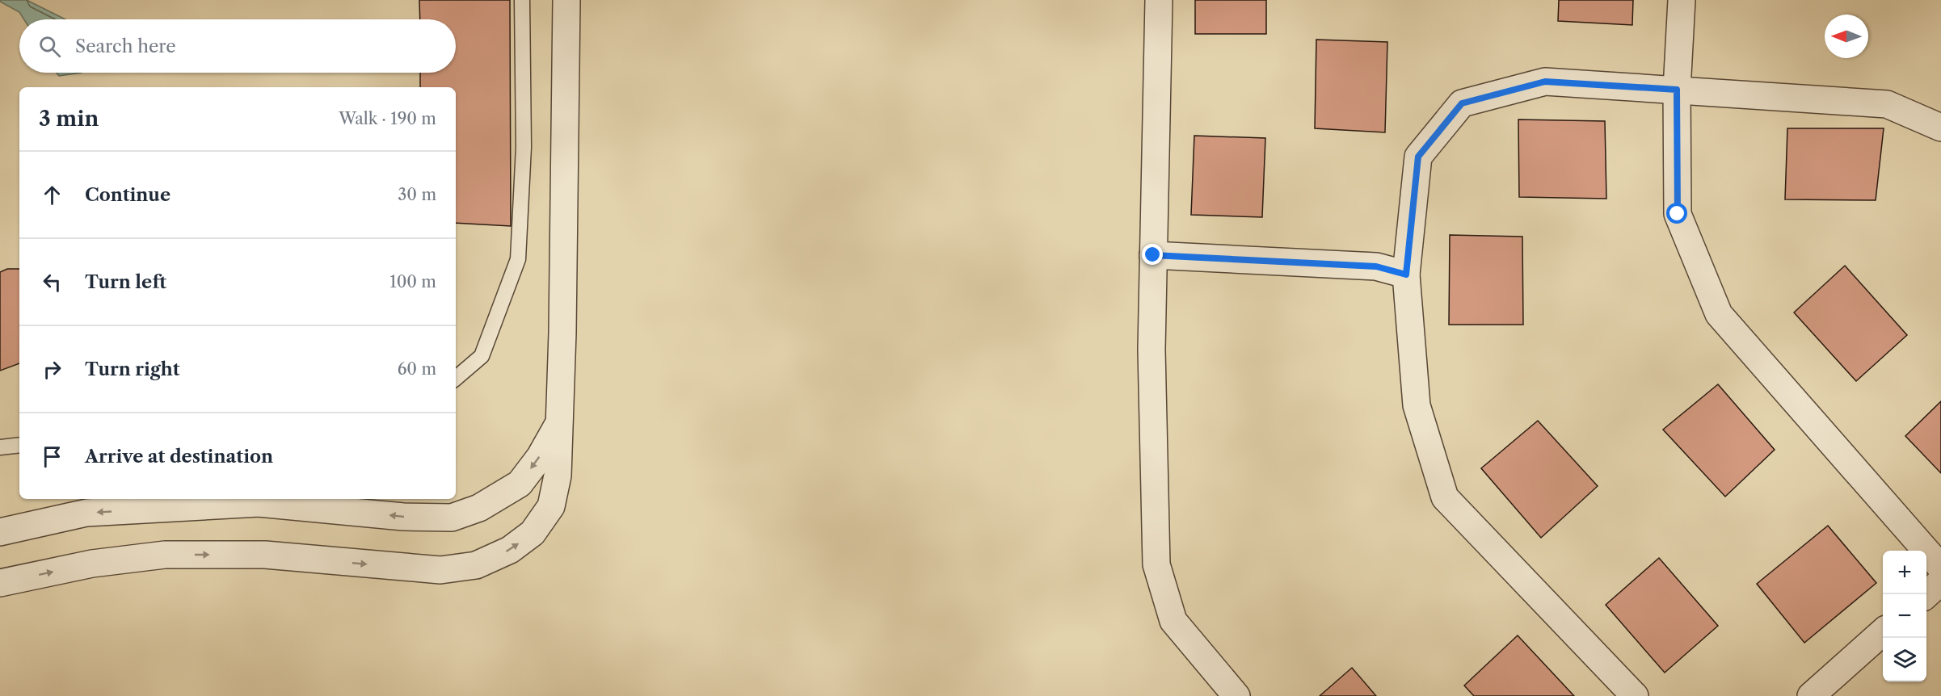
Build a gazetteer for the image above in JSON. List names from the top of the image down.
{
  "north": "left",
  "page": {
    "search": "Search here",
    "heading": ["3 min", "Walk · 190 m"],
    "list": [
      ["Continue", "30 m"],
      ["Turn left", "100 m"],
      ["Turn right", "60 m"],
      "Arrive at destination"
    ],
    "map_buttons": ["+", "−"]
  }
}
